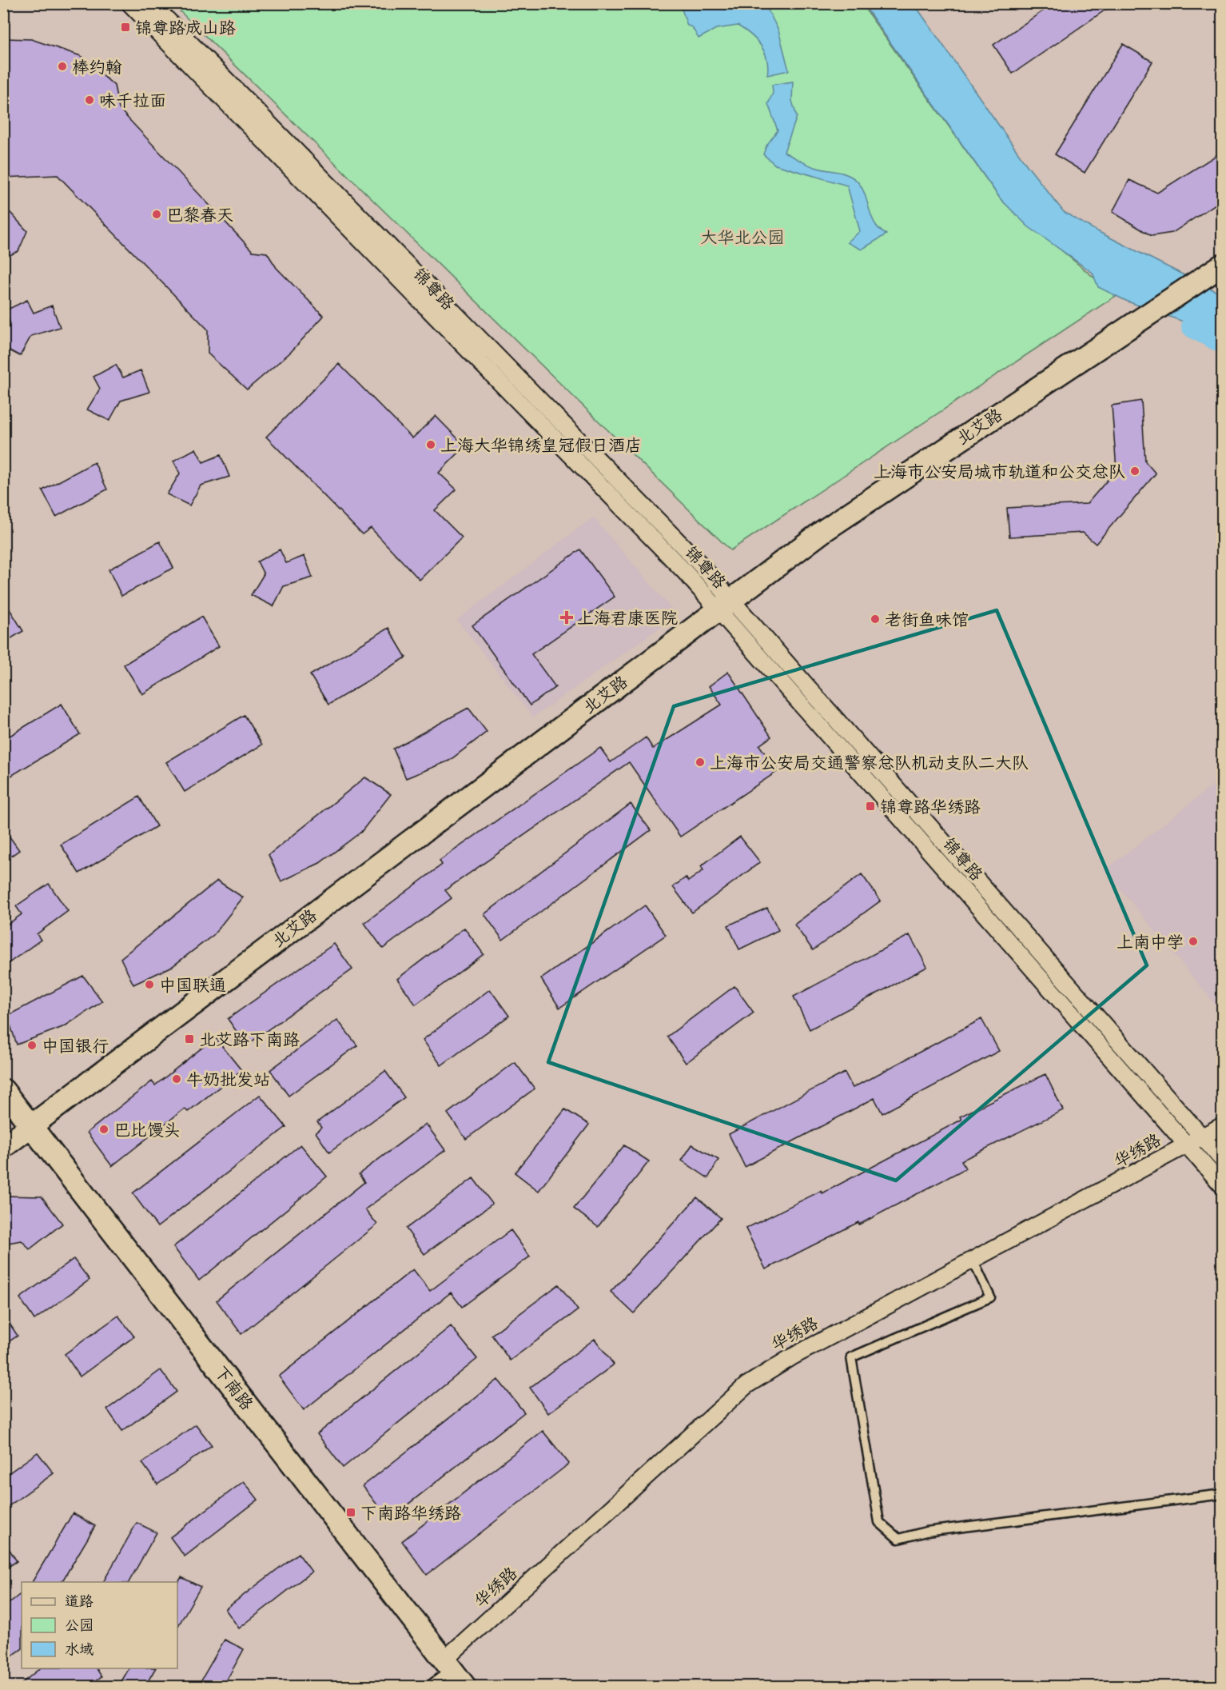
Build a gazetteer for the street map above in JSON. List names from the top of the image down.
{
  "streets": {
    "street": [
      "锦尊路",
      "北艾路",
      "华绣路",
      "下南路"
    ]
  },
  "crossings": [
    ["锦尊路", "北艾路"],
    ["锦尊路", "华绣路"],
    ["北艾路", "下南路"],
    ["华绣路", "下南路"]
  ],
  "parks": ["大华北公园"],
  "places": {
    "transit": [
      "锦尊路成山路",
      "锦尊路华绣路",
      "北艾路下南路",
      "下南路华绣路"
    ],
    "other": [
      "棒约翰",
      "味千拉面",
      "巴黎春天",
      "上海大华锦绣皇冠假日酒店",
      "上海市公安局城市轨道和公交总队",
      "老街鱼味馆",
      "上海市公安局交通警察总队机动支队二大队",
      "上南中学",
      "中国联通",
      "中国银行",
      "牛奶批发站",
      "巴比馒头"
    ],
    "health": ["上海君康医院"]
  },
  "legend": ["道路", "公园", "水域"]
}
